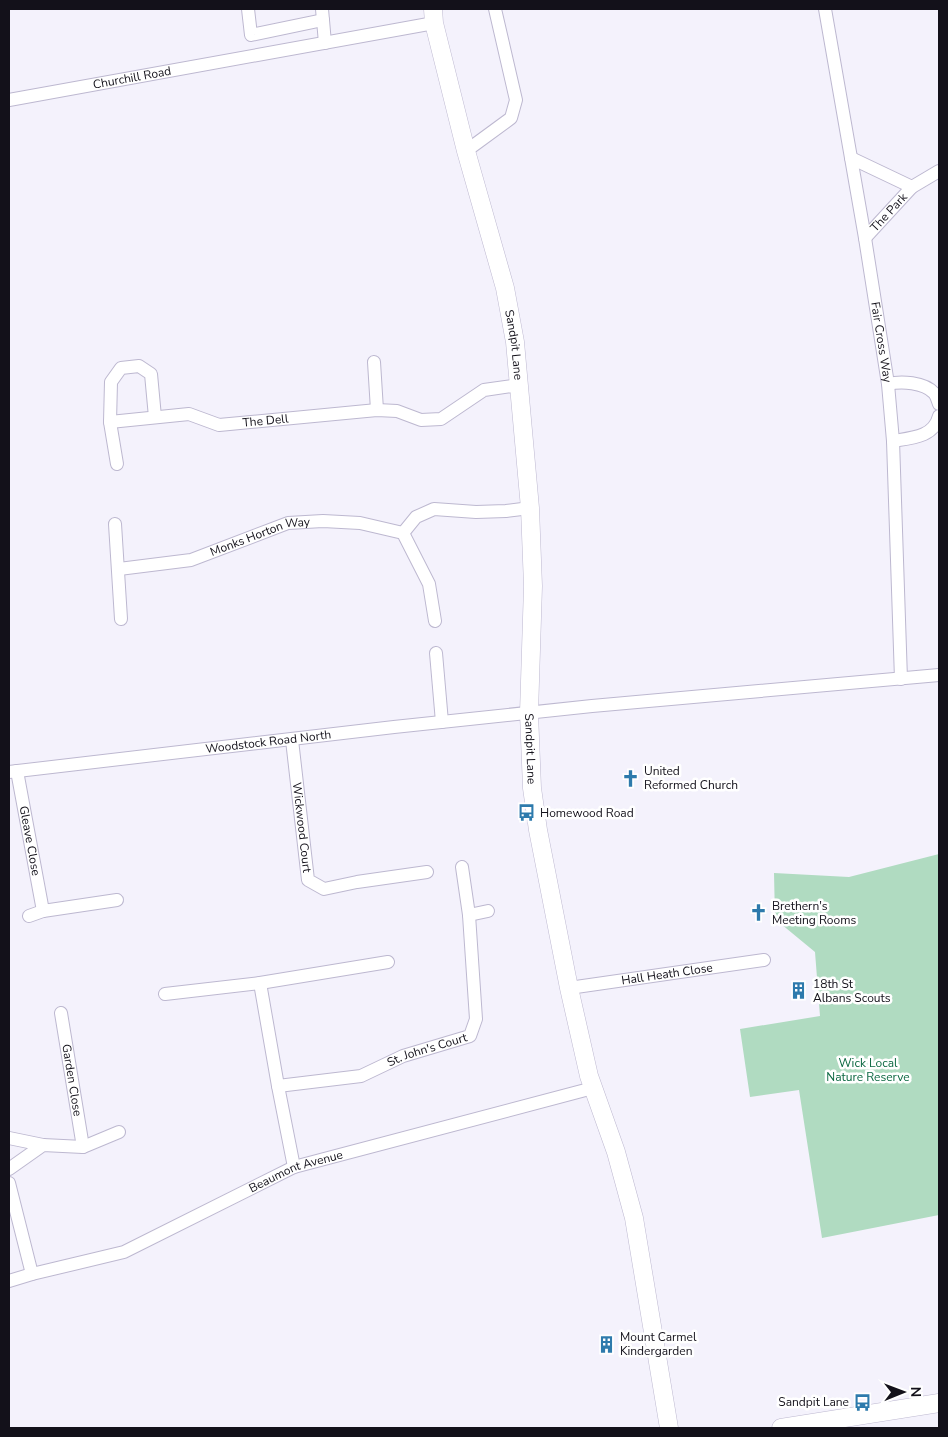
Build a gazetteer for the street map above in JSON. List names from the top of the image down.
{
  "streets": {
    "street": [
      "Churchill Road",
      "The Park",
      "Fair Cross Way",
      "Sandpit Lane",
      "The Dell",
      "Monks Horton Way",
      "Woodstock Road North",
      "Wickwood Court",
      "Gleave Close",
      "Hall Heath Close",
      "St. John's Court",
      "Garden Close",
      "Beaumont Avenue"
    ]
  },
  "crossings": [
    ["Churchill Road", "Sandpit Lane"],
    ["The Park", "Fair Cross Way"],
    ["Sandpit Lane", "The Dell"],
    ["Sandpit Lane", "Woodstock Road North"],
    ["Sandpit Lane", "Hall Heath Close"],
    ["Sandpit Lane", "Beaumont Avenue"],
    ["Woodstock Road North", "Wickwood Court"],
    ["Woodstock Road North", "Gleave Close"]
  ],
  "parks": ["Wick Local Nature Reserve"],
  "places": {
    "church": ["United Reformed Church", "Brethern's Meeting Rooms"],
    "bus stop": ["Homewood Road", "Sandpit Lane"],
    "building": ["18th St Albans Scouts", "Mount Carmel Kindergarden"]
  },
  "north": "right"
}
